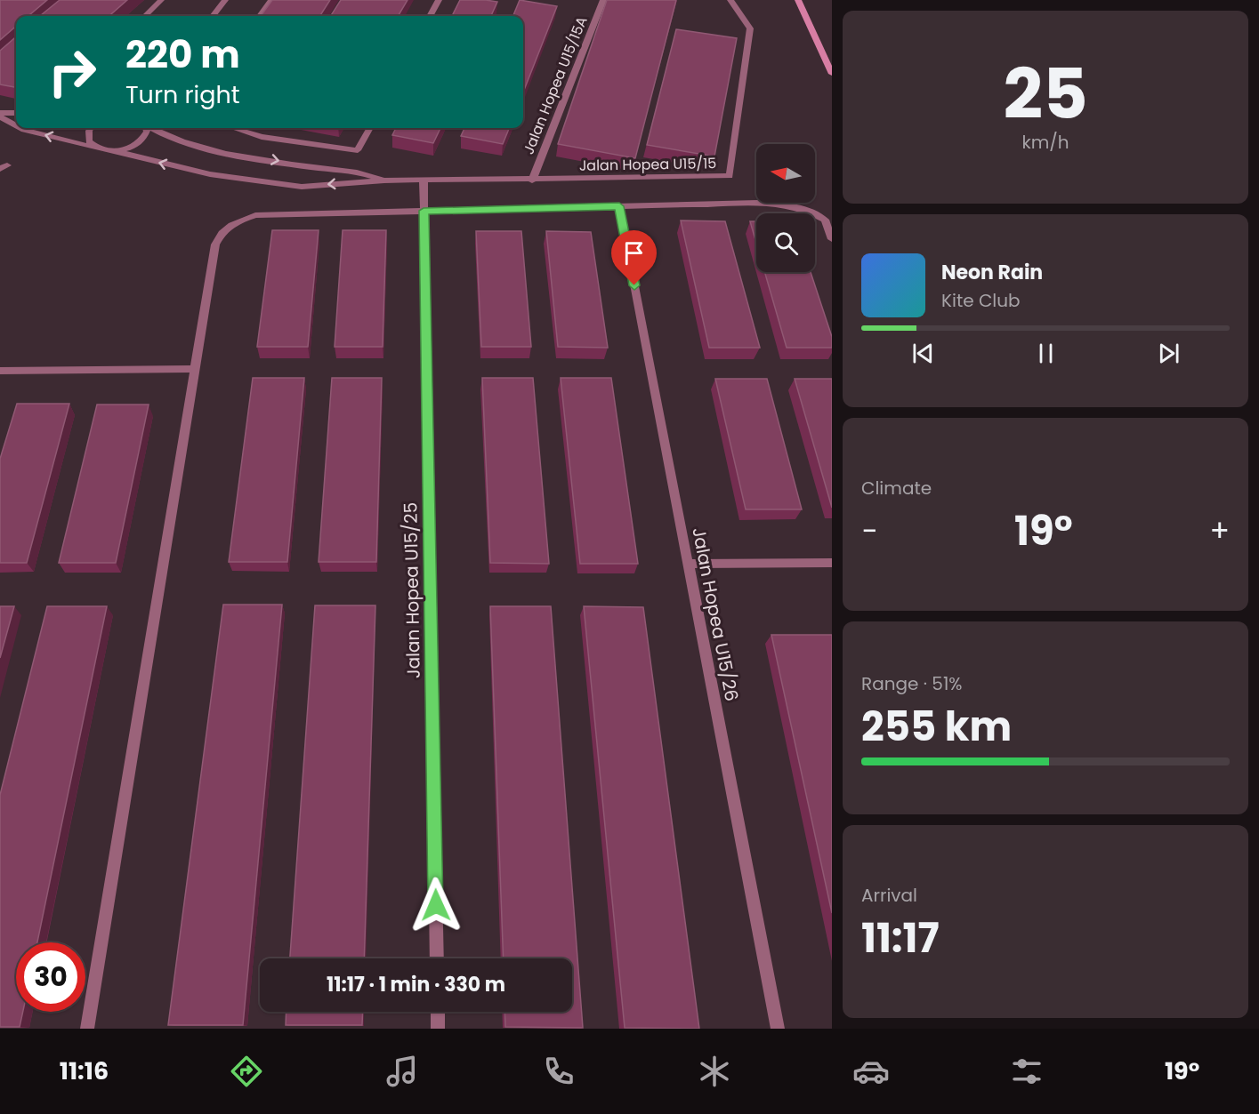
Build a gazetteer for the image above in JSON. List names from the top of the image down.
{
  "streets": {
    "street": [
      "Jalan Hopea U15/15A",
      "Jalan Hopea U15/15",
      "Jalan Hopea U15/25",
      "Jalan Hopea U15/26"
    ]
  },
  "crossings": [
    ["Jalan Hopea U15/15A", "Jalan Hopea U15/15"],
    ["Jalan Hopea U15/15", "Jalan Hopea U15/25"]
  ],
  "north": "left",
  "page": {
    "tile": [
      ["25", "km/h"],
      "Climate",
      ["Range · 51%", "255 km"],
      ["Arrival", "11:17"]
    ],
    "turn": ["220 m", "Turn right"],
    "song": ["Neon Rain", "Kite Club"],
    "heat": ["−", "19°", "+"],
    "limit": "30",
    "trip": "11:17 · 1 min · 330 m",
    "tabs": ["11:16", "19°"]
  }
}
